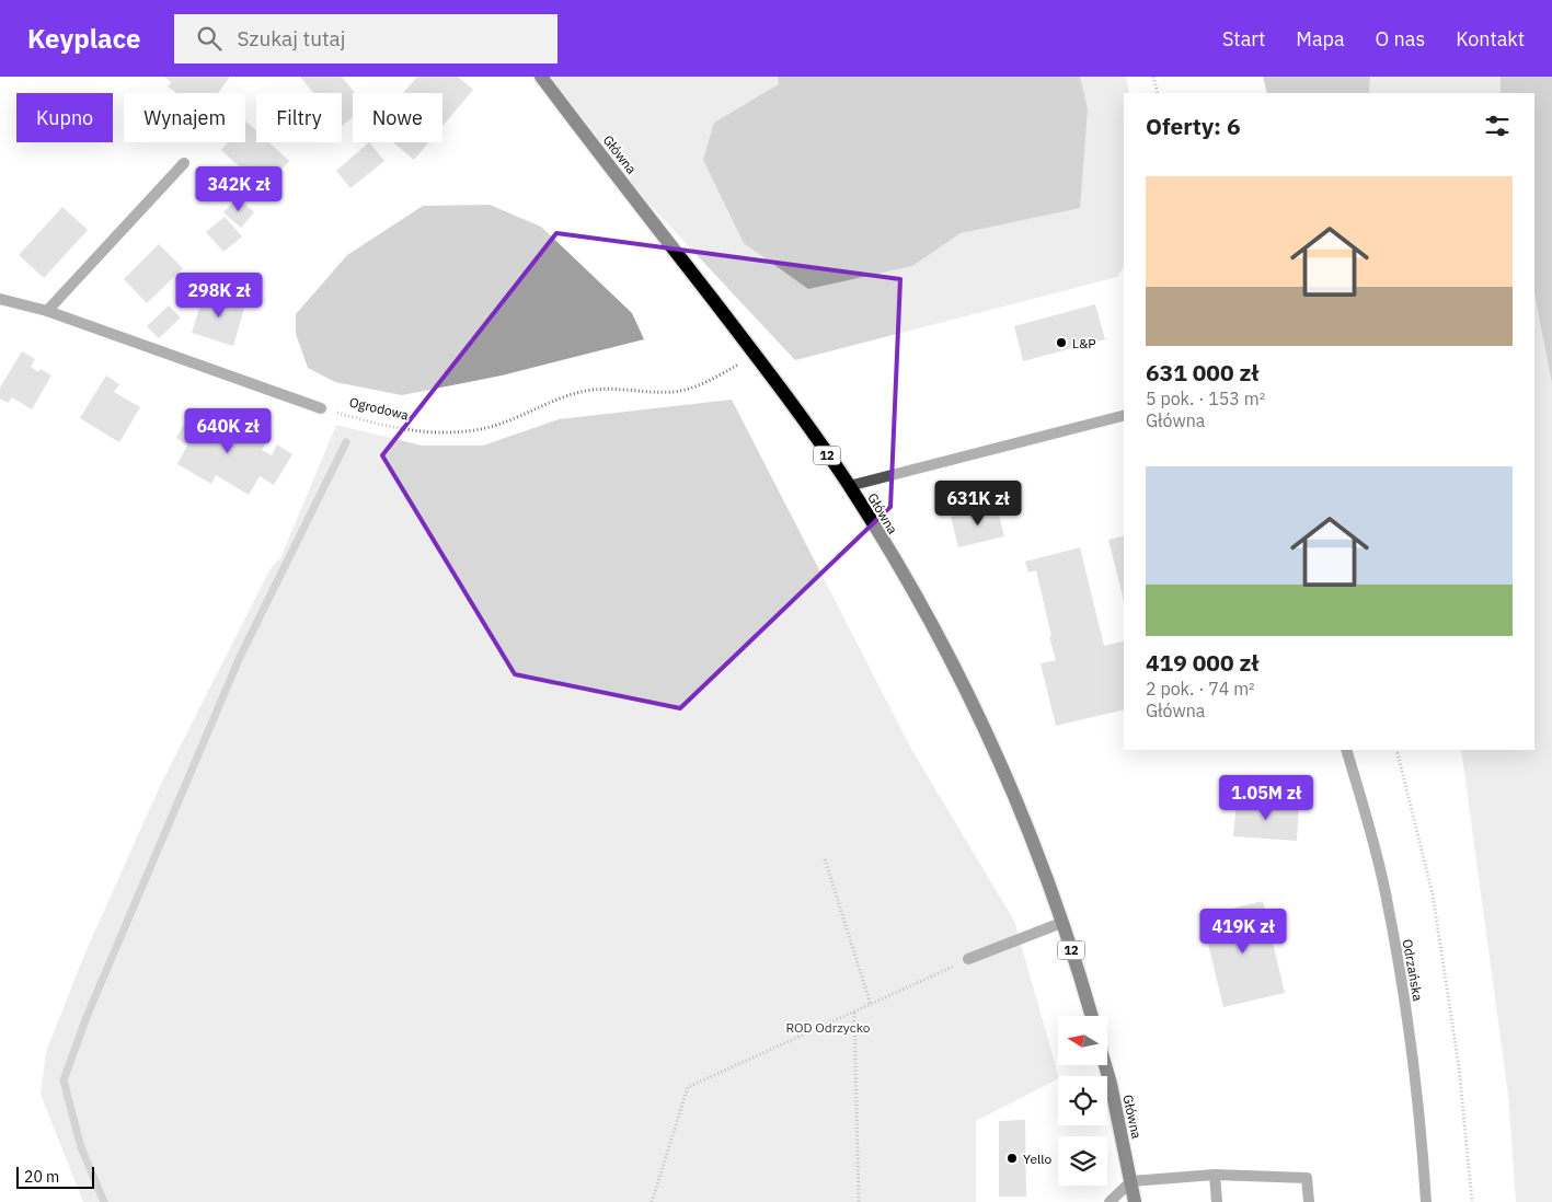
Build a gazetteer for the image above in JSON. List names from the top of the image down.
{
  "streets": {
    "main road": ["Główna", "12"],
    "street": ["Odrzańska"],
    "path": ["Ogrodowa"]
  },
  "crossings": [
    ["Główna", "Ogrodowa"]
  ],
  "parks": ["ROD Odrzycko"],
  "places": ["L&P", "Yello"],
  "scale_bar": "20 m",
  "north": "left",
  "page": {
    "header": "Keyplace",
    "search": "Szukaj tutaj",
    "nav": [
      "Start",
      "Mapa",
      "O nas",
      "Kontakt"
    ],
    "chip": [
      "Kupno",
      "Wynajem",
      "Filtry",
      "Nowe"
    ],
    "heading": "Oferty: 6",
    "list": [
      {
        "name": "631 000 zł",
        "note": "5 pok. · 153 m² · Główna"
      },
      {
        "name": "419 000 zł",
        "note": "2 pok. · 74 m² · Główna"
      }
    ],
    "price": [
      "342K zł",
      "298K zł",
      "640K zł",
      "631K zł",
      "1.05M zł",
      "419K zł"
    ],
    "scale": "20 m"
  }
}
